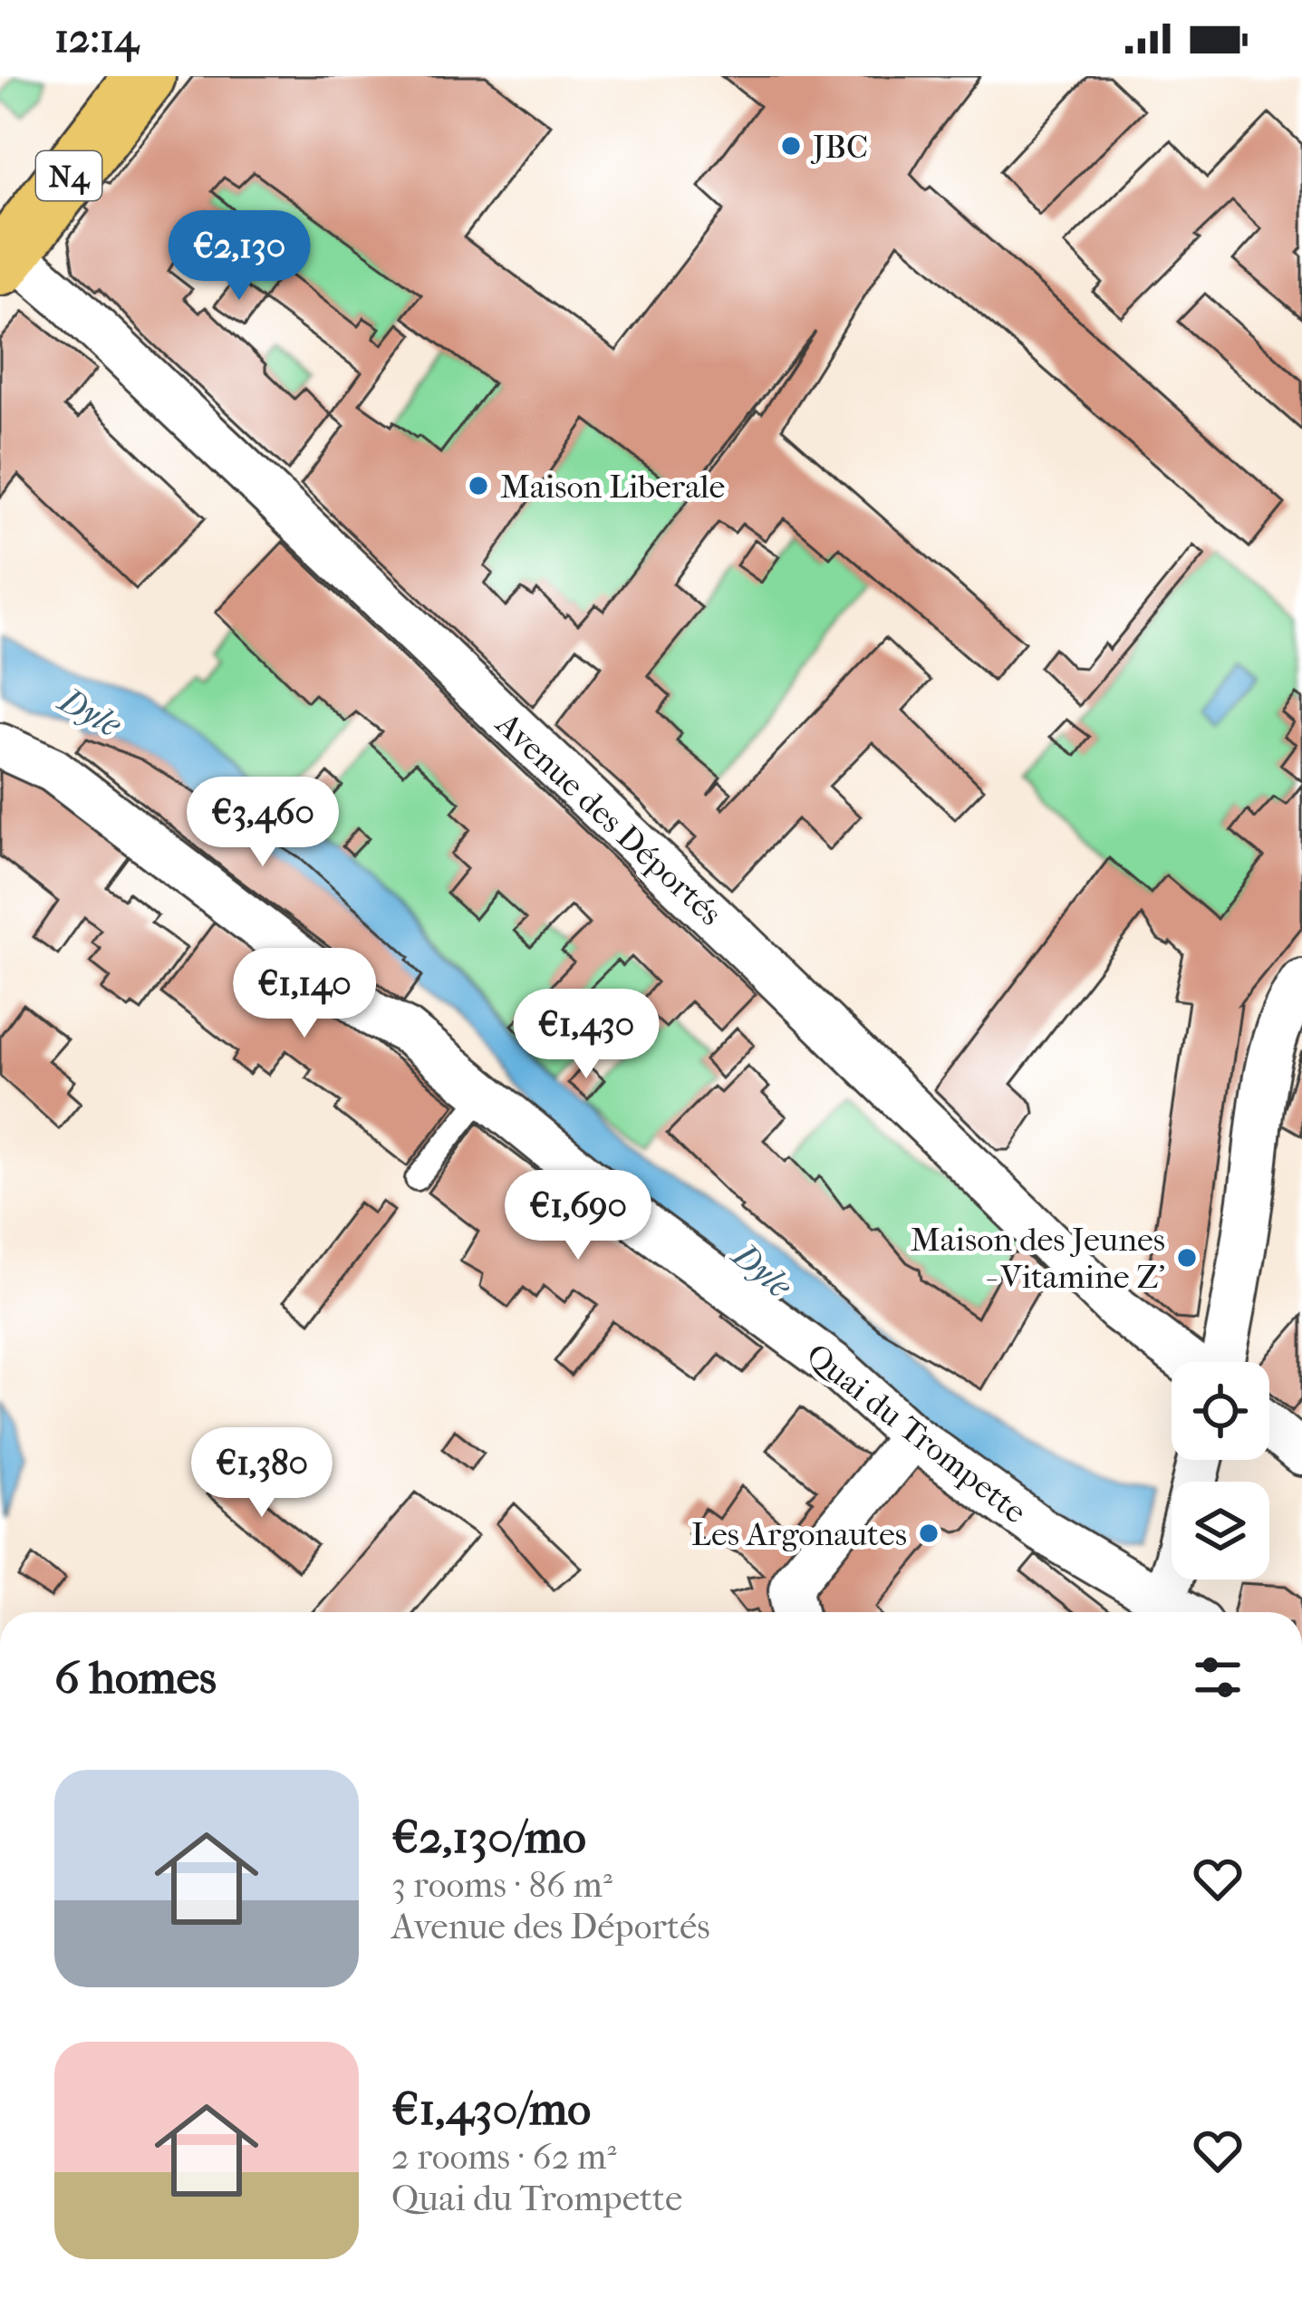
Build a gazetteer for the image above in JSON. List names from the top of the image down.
{
  "streets": {
    "main road": ["N4"],
    "street": ["Avenue des Déportés", "Quai du Trompette"]
  },
  "crossings": [
    ["N4", "Avenue des Déportés"]
  ],
  "water": ["Dyle"],
  "places": [
    "JBC",
    "Maison Liberale",
    "Maison des Jeunes - Vitamine Z'",
    "Les Argonautes"
  ],
  "page": {
    "status": "12:14",
    "price": [
      "€2,130",
      "€3,460",
      "€1,140",
      "€1,430",
      "€1,690",
      "€1,380"
    ],
    "heading": "6 homes",
    "list": [
      {
        "name": "€2,130/mo",
        "note": "3 rooms · 86 m² · Avenue des Déportés"
      },
      {
        "name": "€1,430/mo",
        "note": "2 rooms · 62 m² · Quai du Trompette"
      }
    ]
  }
}
